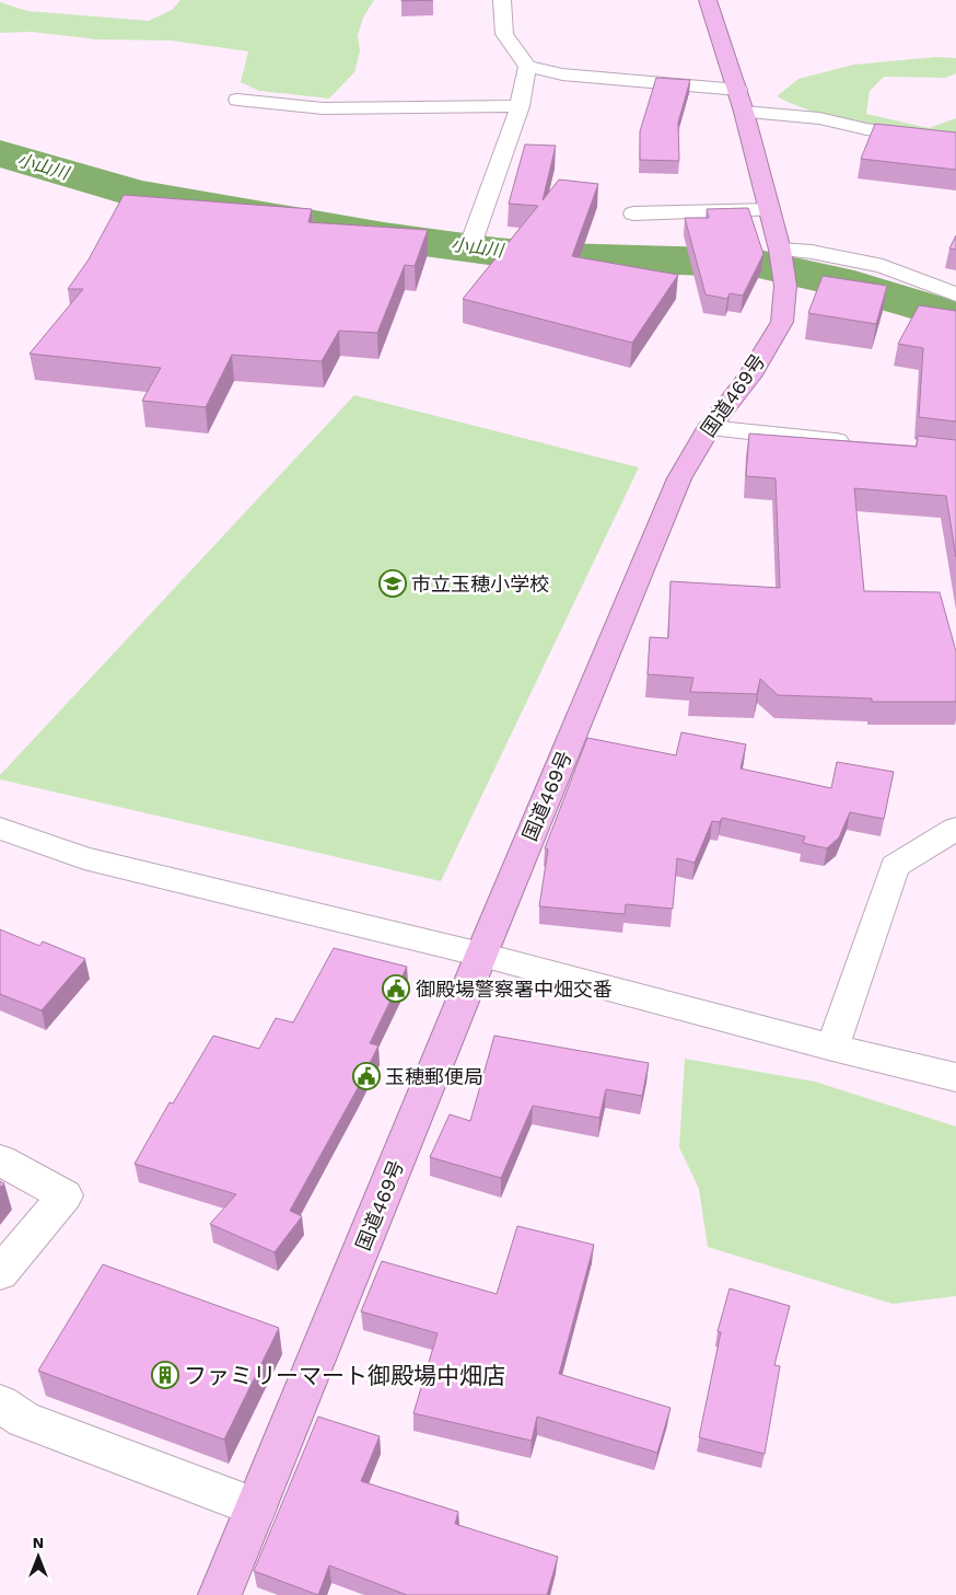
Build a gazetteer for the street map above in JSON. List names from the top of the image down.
{
  "streets": {
    "highway": ["国道469号"]
  },
  "water": ["小山川"],
  "places": {
    "school or university": ["市立玉穂小学校"],
    "public building": ["御殿場警察署中畑交番", "玉穂郵便局"],
    "building": ["ファミリーマート御殿場中畑店"]
  },
  "north": "top"
}
